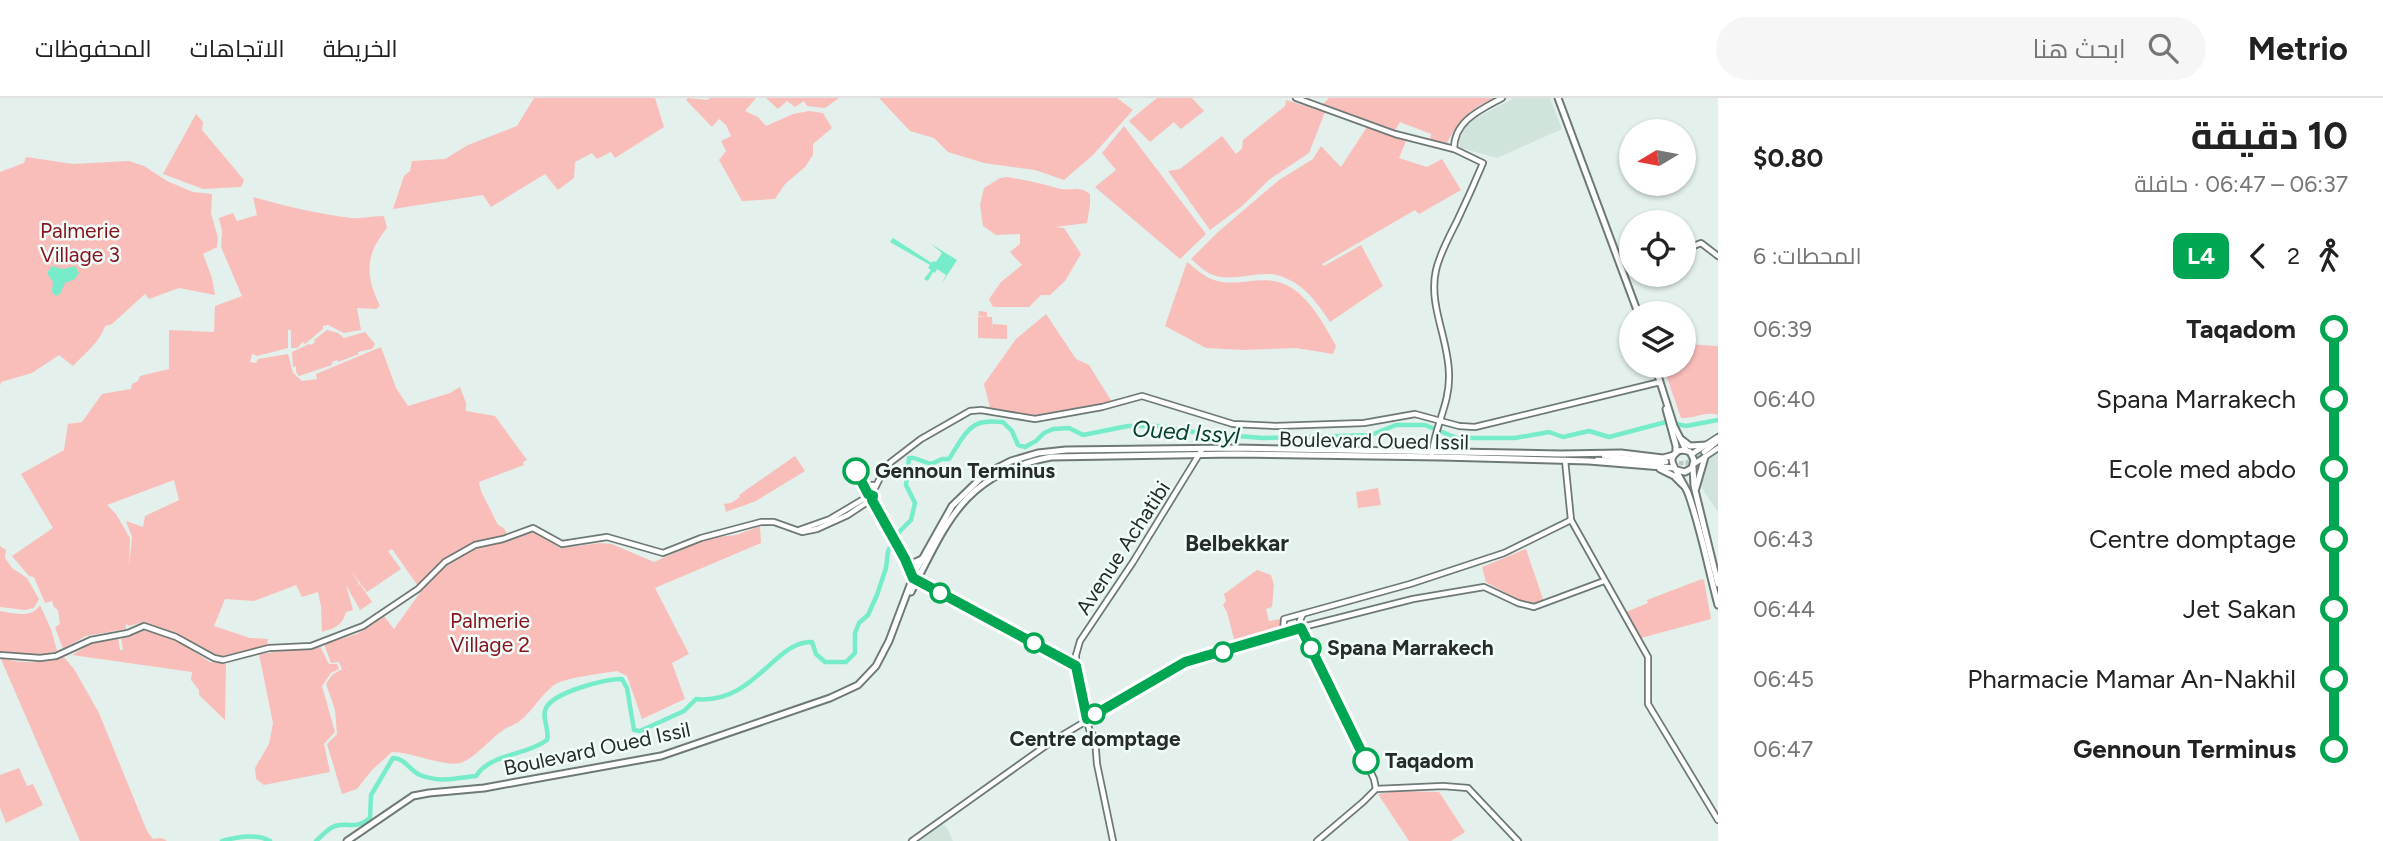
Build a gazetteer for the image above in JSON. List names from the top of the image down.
{
  "streets": {
    "main road": ["Boulevard Oued Issil"],
    "street": ["Avenue Achatibi"]
  },
  "crossings": [
    ["Boulevard Oued Issil", "Avenue Achatibi"]
  ],
  "districts": ["Belbekkar"],
  "water": ["Oued Issyl"],
  "parks": ["Palmerie Village 3", "Palmerie Village 2"],
  "places": [
    "Gennoun Terminus",
    "Spana Marrakech",
    "Centre domptage",
    "Taqadom"
  ],
  "lines": ["bus line L4"],
  "north": "left",
  "page": {
    "header": "Metrio",
    "search": "ابحث هنا",
    "nav": ["الخريطة", "الاتجاهات", "المحفوظات"],
    "heading": ["10 دقيقة", "06:37 – 06:47 · حافلة", "$0.80"],
    "legs": ["2", "L4", "المحطات: 6"],
    "list": [
      {
        "name": "Taqadom",
        "value": "06:39"
      },
      {
        "name": "Spana Marrakech",
        "value": "06:40"
      },
      {
        "name": "Ecole med abdo",
        "value": "06:41"
      },
      {
        "name": "Centre domptage",
        "value": "06:43"
      },
      {
        "name": "Jet Sakan",
        "value": "06:44"
      },
      {
        "name": "Pharmacie Mamar An-Nakhil",
        "value": "06:45"
      },
      {
        "name": "Gennoun Terminus",
        "value": "06:47"
      }
    ]
  }
}
